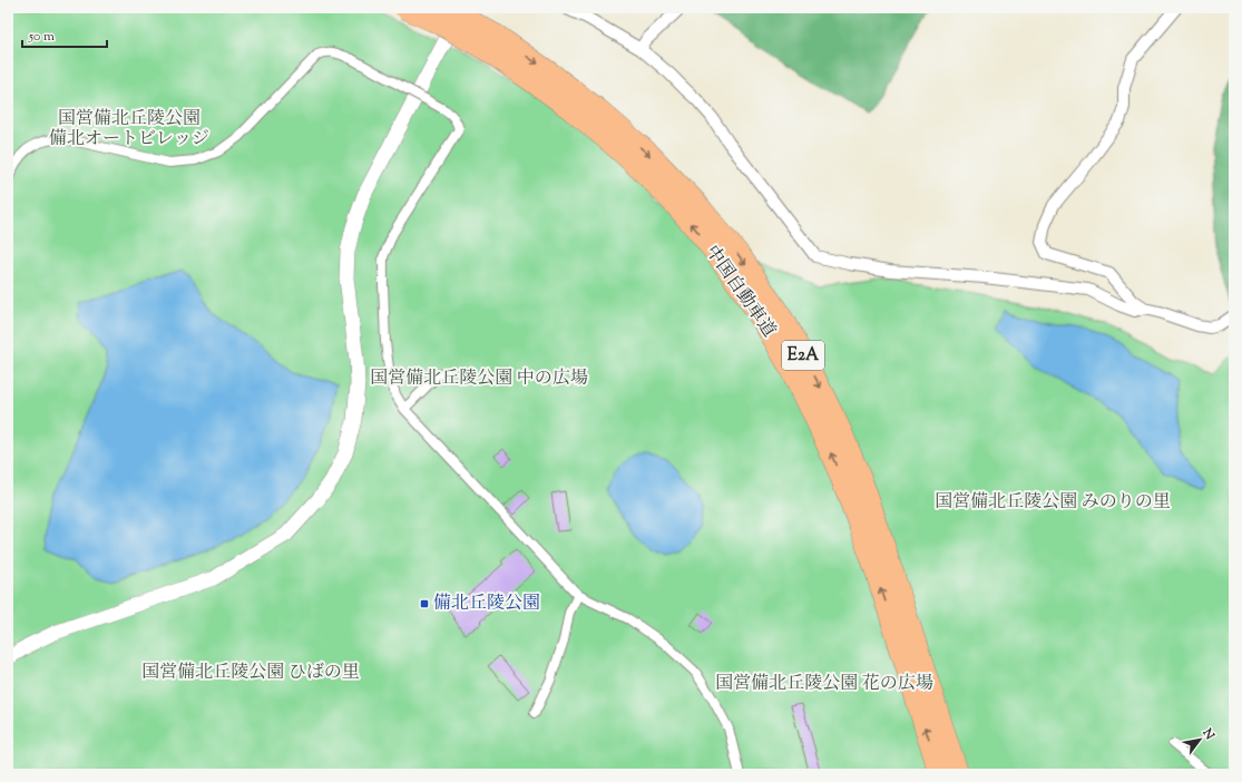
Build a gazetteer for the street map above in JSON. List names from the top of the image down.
{
  "streets": {
    "highway": ["中国自動車道", "E2A"]
  },
  "parks": [
    "国営備北丘陵公園 備北オートビレッジ",
    "国営備北丘陵公園 中の広場",
    "国営備北丘陵公園 みのりの里",
    "国営備北丘陵公園 ひばの里",
    "国営備北丘陵公園 花の広場"
  ],
  "places": {
    "transit": ["備北丘陵公園"]
  },
  "scale_bar": "50 m",
  "north": "top right"
}
